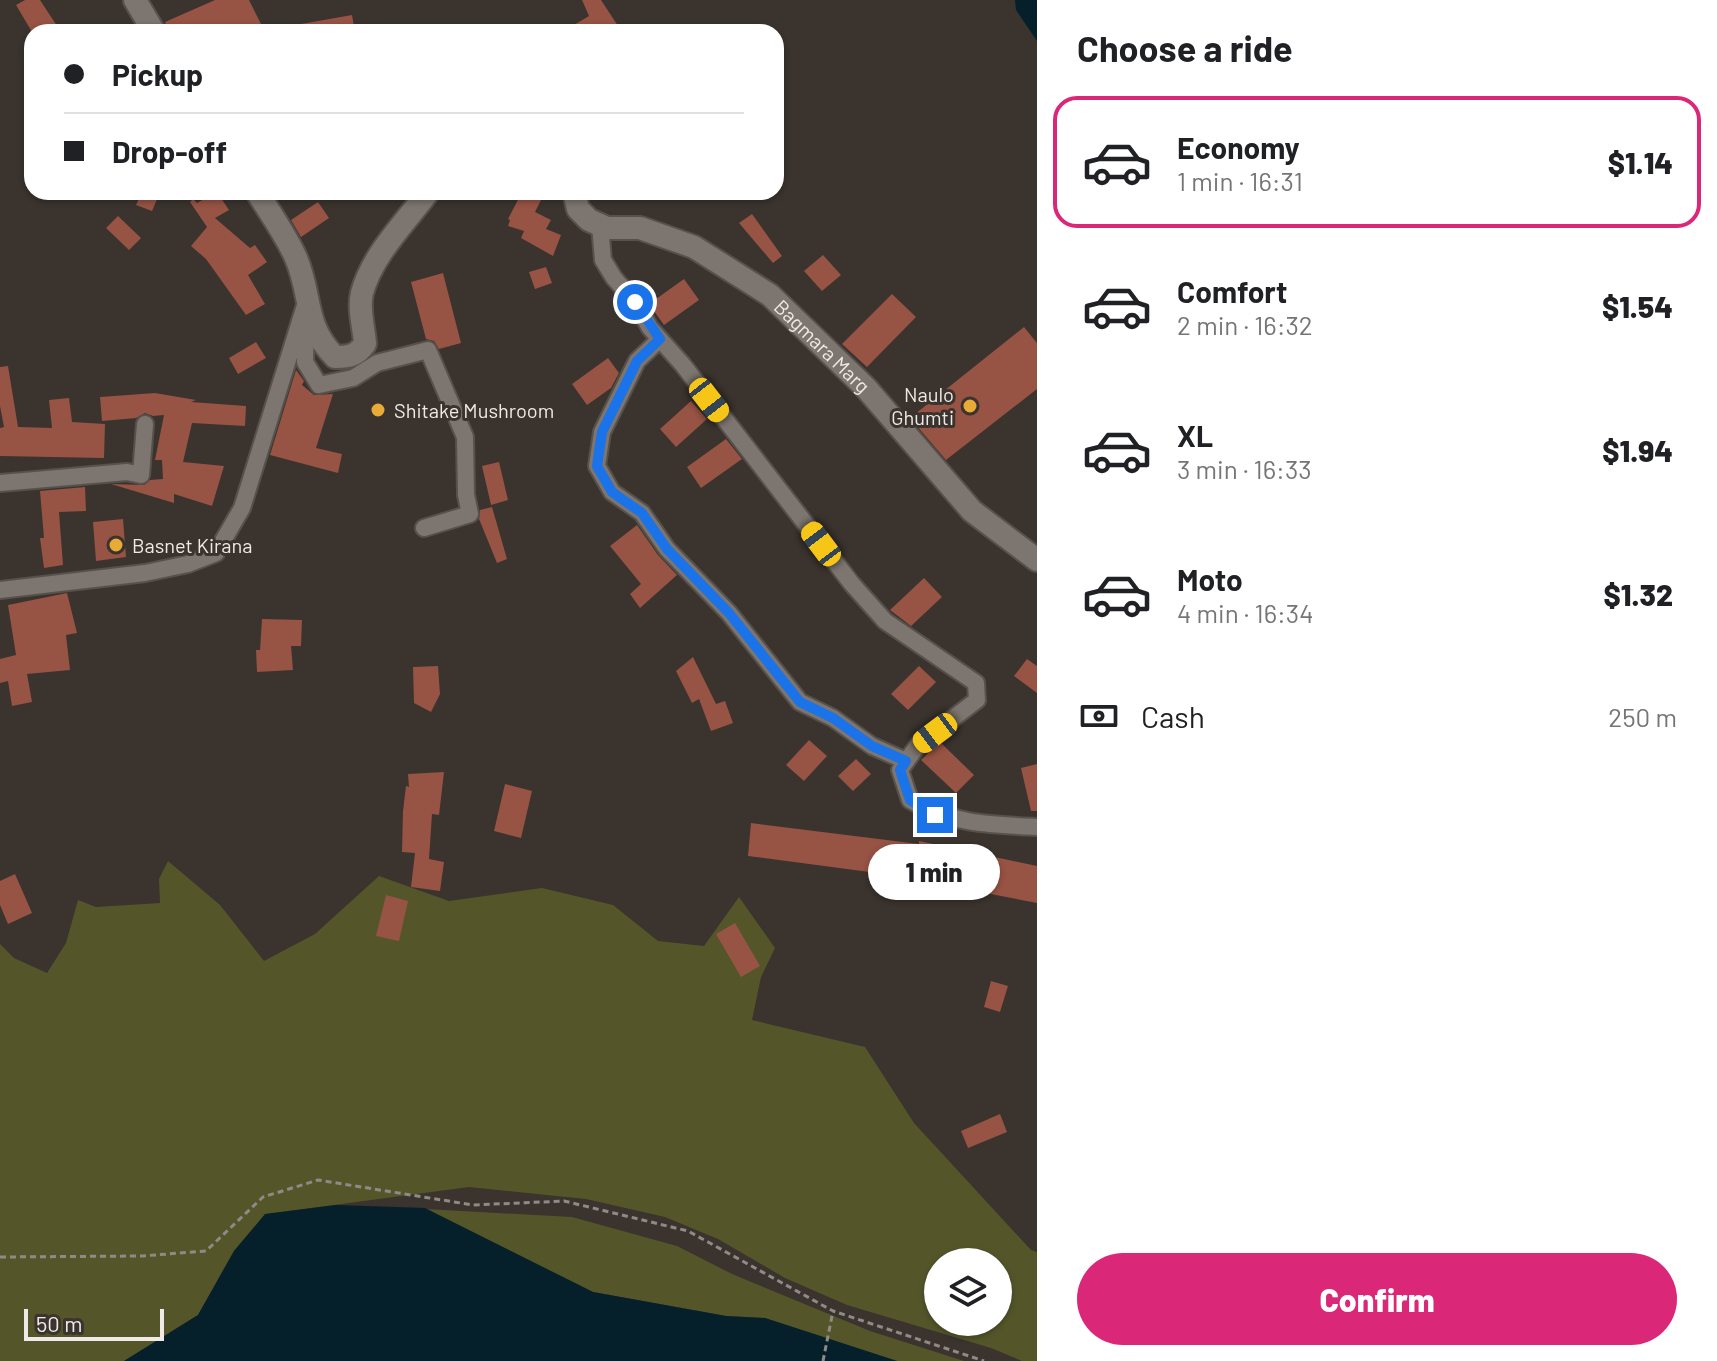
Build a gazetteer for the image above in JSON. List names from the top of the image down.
{
  "streets": {
    "main road": ["Bagmara Marg"]
  },
  "places": ["Naulo Ghumti", "Shitake Mushroom", "Basnet Kirana"],
  "scale_bar": "50 m",
  "page": {
    "heading": "Choose a ride",
    "banner": ["Pickup", "Drop-off"],
    "list": [
      {
        "name": "Economy",
        "note": "1 min · 16:31",
        "value": "$1.14"
      },
      {
        "name": "Comfort",
        "note": "2 min · 16:32",
        "value": "$1.54"
      },
      {
        "name": "XL",
        "note": "3 min · 16:33",
        "value": "$1.94"
      },
      {
        "name": "Moto",
        "note": "4 min · 16:34",
        "value": "$1.32"
      }
    ],
    "pay": ["Cash", "250 m"],
    "bubble": "1 min",
    "buttons": "Confirm",
    "scale": "50 m"
  }
}
